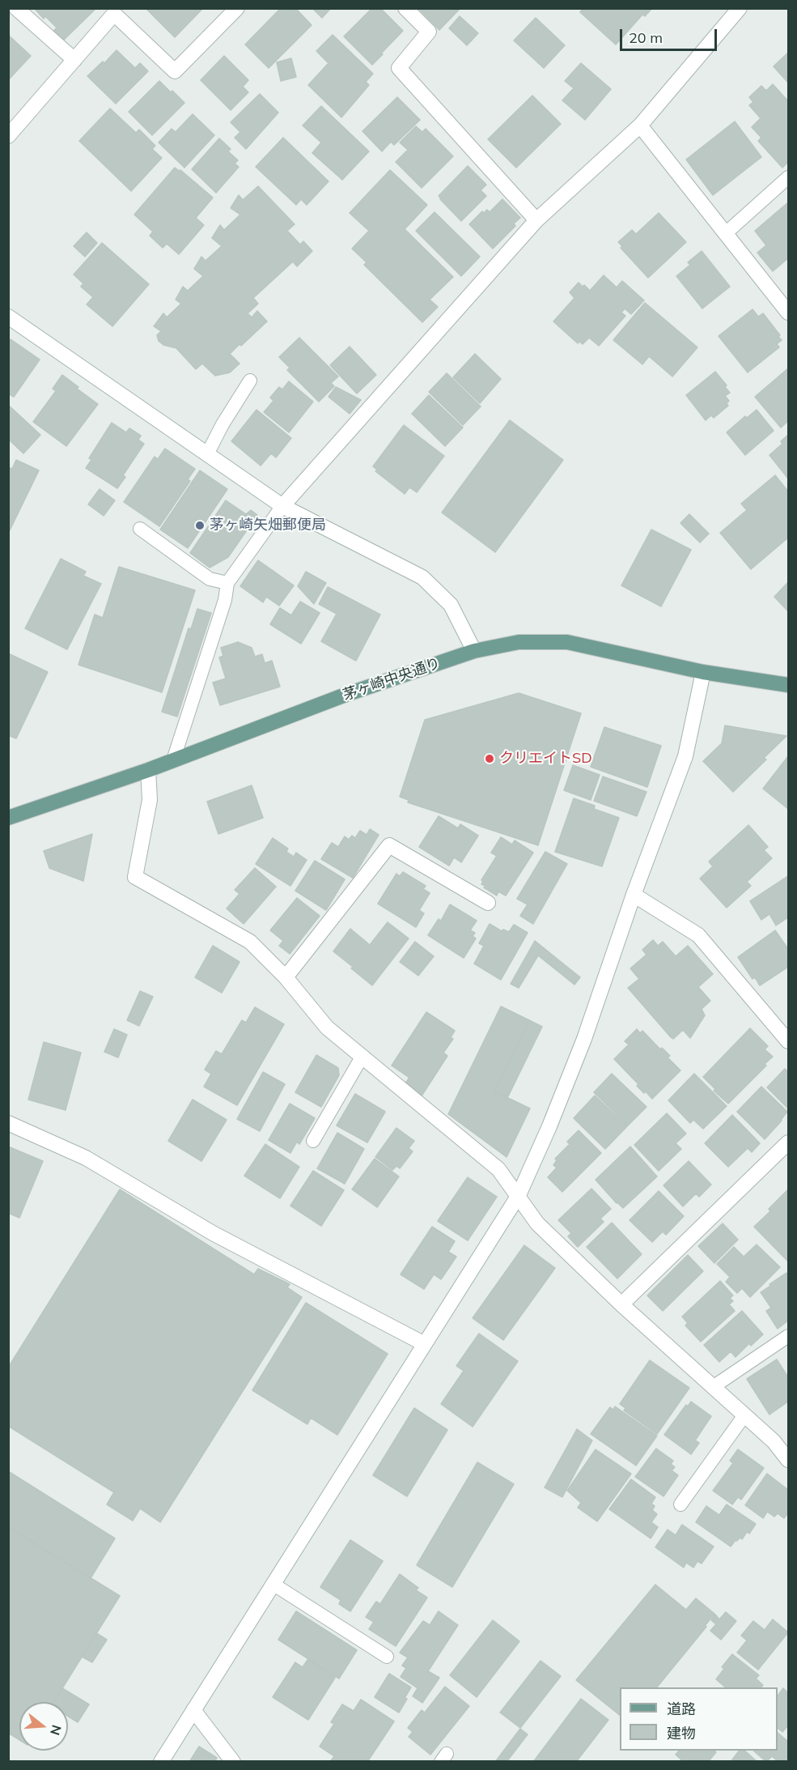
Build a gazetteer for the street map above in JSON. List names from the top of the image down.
{
  "streets": {
    "main road": ["茅ヶ崎中央通り"]
  },
  "places": ["茅ヶ崎矢畑郵便局", "クリエイトSD"],
  "legend": ["道路", "建物"],
  "scale_bar": "20 m",
  "north": "right"
}
